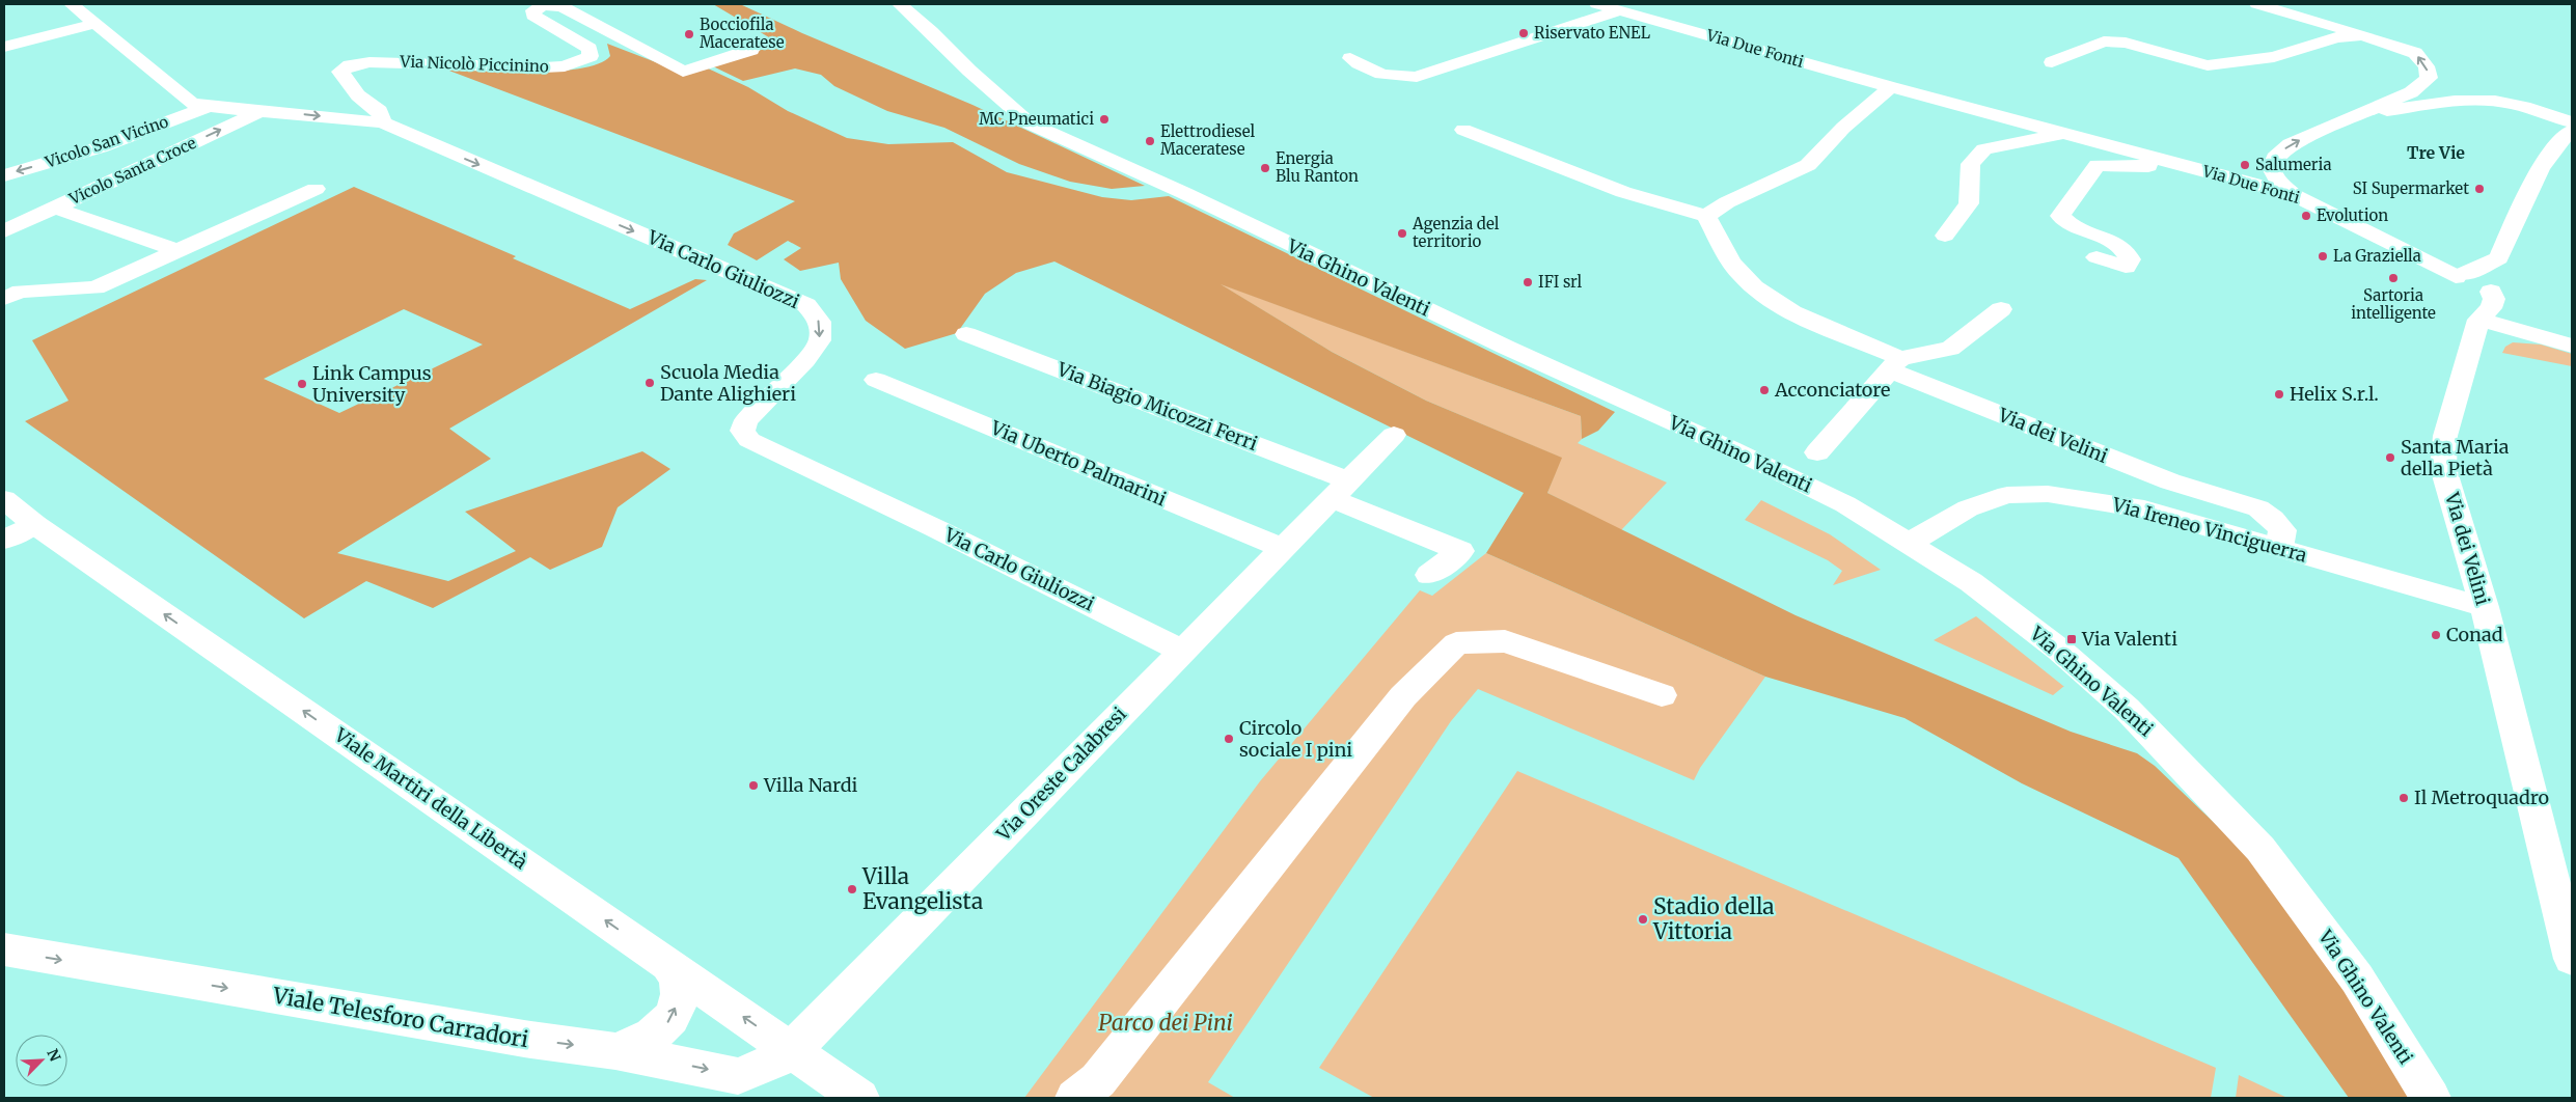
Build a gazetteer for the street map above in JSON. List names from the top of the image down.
{
  "streets": {
    "street": [
      "Via Due Fonti",
      "Via Nicolò Piccinino",
      "Vicolo San Vicino",
      "Vicolo Santa Croce",
      "Via Carlo Giuliozzi",
      "Via Ghino Valenti",
      "Via Biagio Micozzi Ferri",
      "Via dei Velini",
      "Via Uberto Palmarini",
      "Via Ireneo Vinciguerra",
      "Via Oreste Calabresi",
      "Viale Martiri della Libertà",
      "Viale Telesforo Carradori"
    ]
  },
  "crossings": [
    ["Via Due Fonti", "Via dei Velini"],
    ["Via Nicolò Piccinino", "Via Carlo Giuliozzi"],
    ["Vicolo San Vicino", "Via Carlo Giuliozzi"],
    ["Vicolo Santa Croce", "Via Carlo Giuliozzi"],
    ["Via Carlo Giuliozzi", "Via Oreste Calabresi"],
    ["Via Ghino Valenti", "Via Ireneo Vinciguerra"],
    ["Via Biagio Micozzi Ferri", "Via Oreste Calabresi"],
    ["Via dei Velini", "Via Ireneo Vinciguerra"],
    ["Via Uberto Palmarini", "Via Oreste Calabresi"],
    ["Via Oreste Calabresi", "Viale Martiri della Libertà"],
    ["Via Oreste Calabresi", "Viale Telesforo Carradori"],
    ["Viale Martiri della Libertà", "Viale Telesforo Carradori"]
  ],
  "one_way": ["Via Carlo Giuliozzi", "Viale Martiri della Libertà", "Viale Telesforo Carradori"],
  "districts": ["Tre Vie"],
  "parks": ["Parco dei Pini"],
  "places": {
    "other": [
      "Riservato ENEL",
      "Bocciofila Maceratese",
      "MC Pneumatici",
      "Elettrodiesel Maceratese",
      "Salumeria",
      "Energia Blu Ranton",
      "SI Supermarket",
      "Evolution",
      "Agenzia del territorio",
      "La Graziella",
      "Sartoria intelligente",
      "IFI srl",
      "Scuola Media Dante Alighieri",
      "Link Campus University",
      "Acconciatore",
      "Helix S.r.l.",
      "Santa Maria della Pietà",
      "Conad",
      "Circolo sociale I pini",
      "Villa Nardi",
      "Il Metroquadro",
      "Villa Evangelista",
      "Stadio della Vittoria"
    ],
    "transit": ["Via Valenti"]
  },
  "north": "top right"
}
